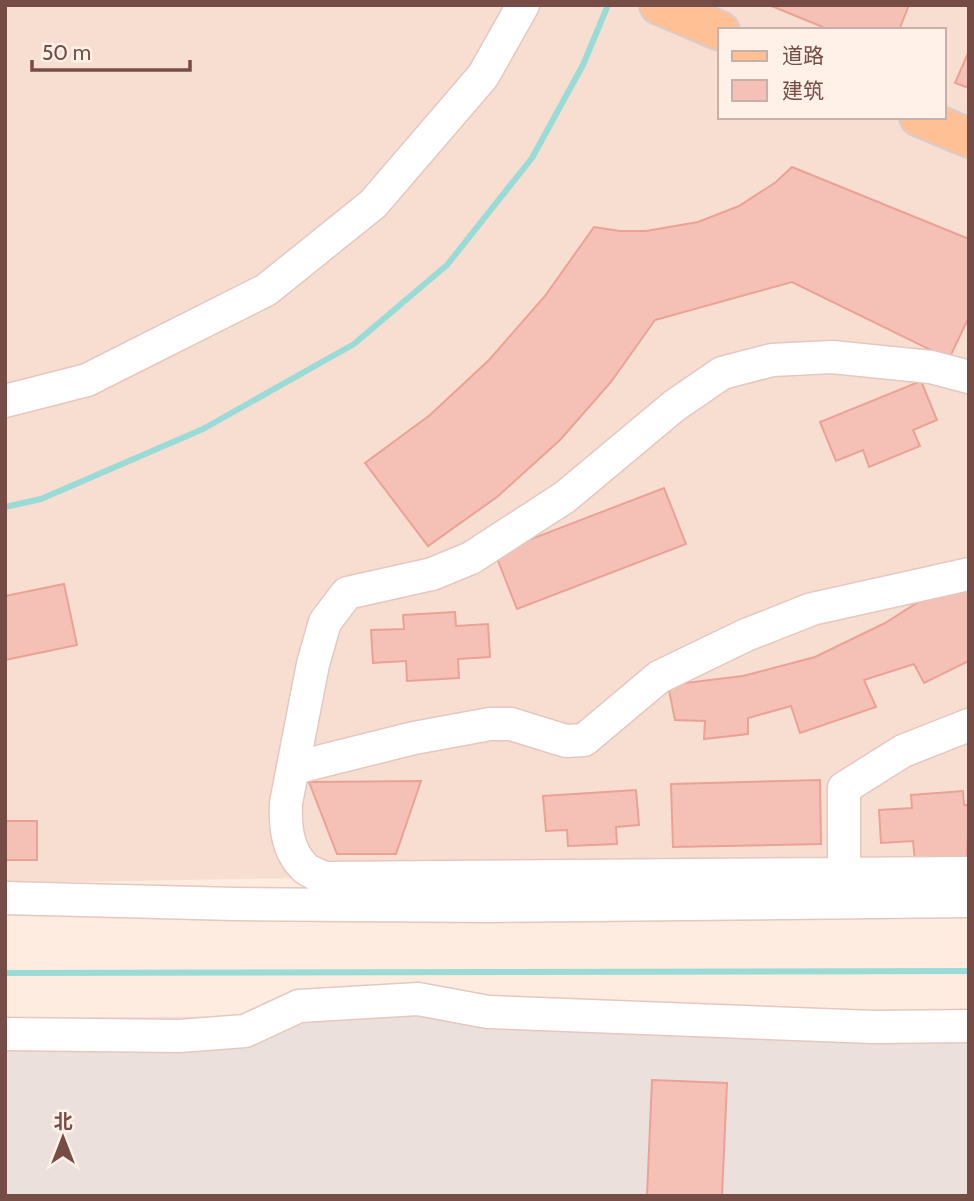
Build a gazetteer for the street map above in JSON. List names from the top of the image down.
{
  "legend": ["道路", "建筑"],
  "scale_bar": "50 m",
  "north": "top"
}
